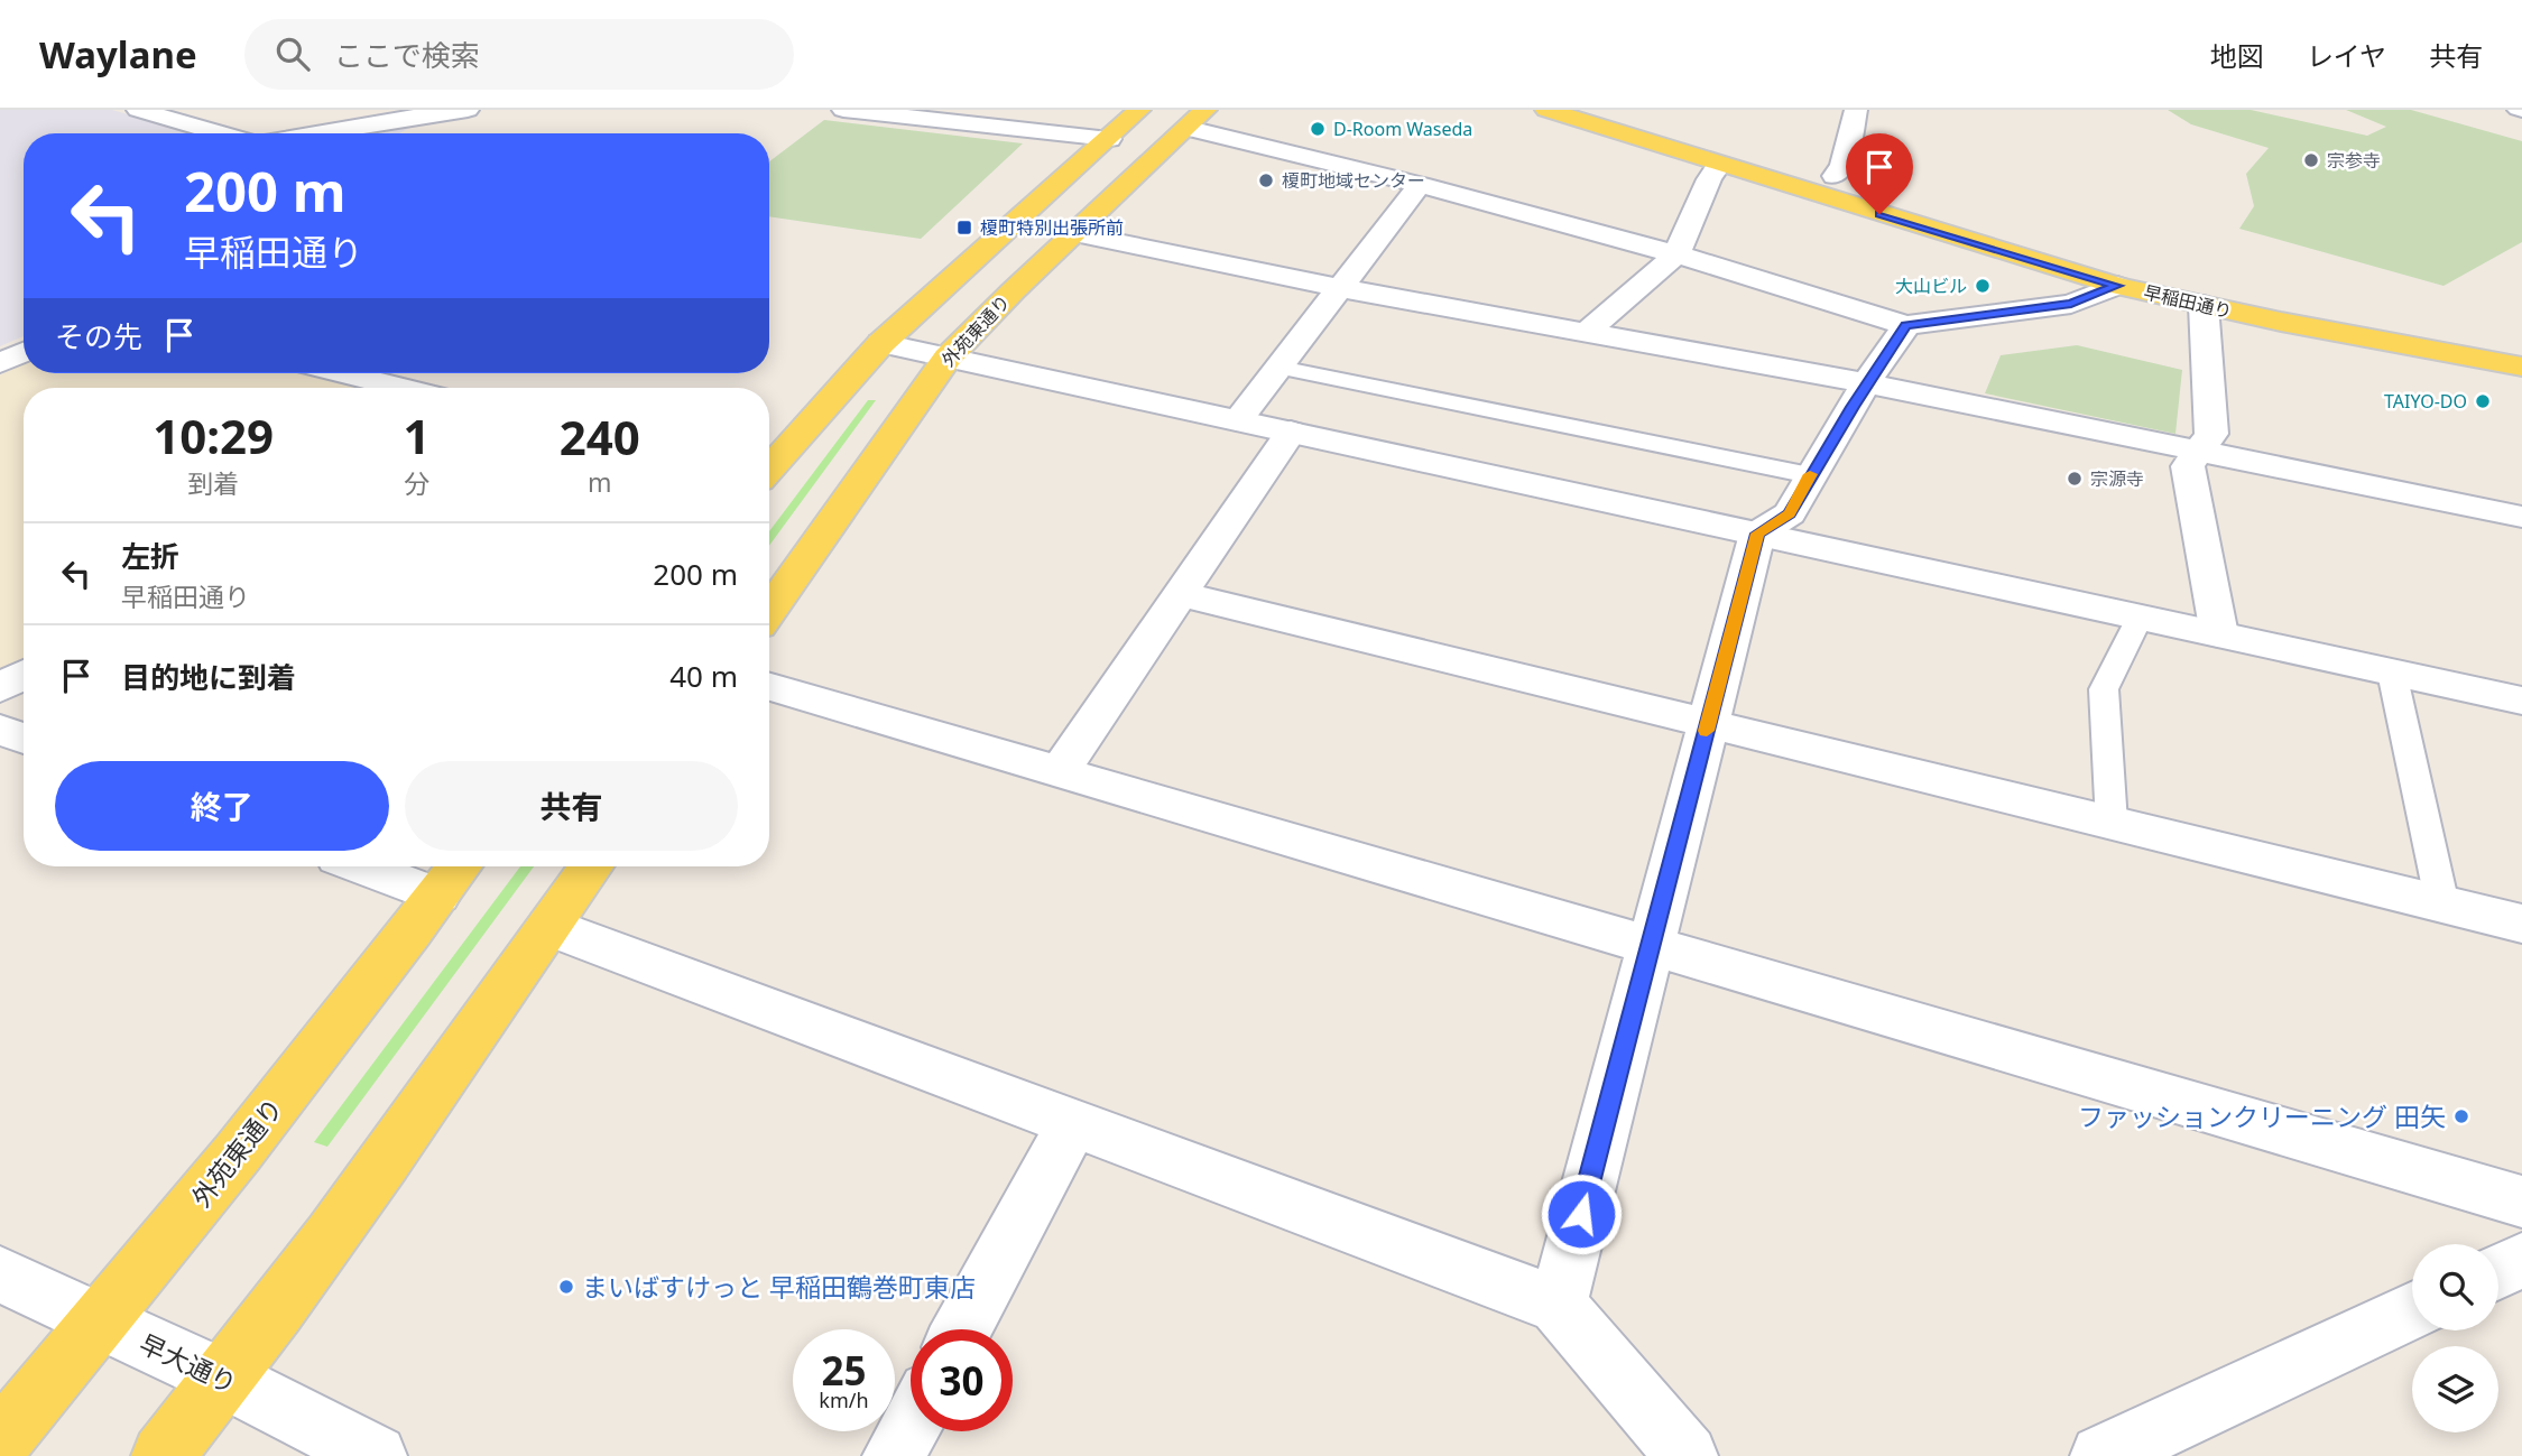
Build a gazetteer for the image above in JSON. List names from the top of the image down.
{
  "streets": {
    "main road": ["早稲田通り", "外苑東通り"],
    "street": ["早大通り"]
  },
  "crossings": [
    ["外苑東通り", "早大通り"]
  ],
  "places": {
    "other": [
      "D-Room Waseda",
      "宗参寺",
      "榎町地域センター",
      "大山ビル",
      "TAIYO-DO",
      "宗源寺",
      "ファッションクリーニング 田矢",
      "まいばすけっと 早稲田鶴巻町東店"
    ],
    "transit": ["榎町特別出張所前"]
  },
  "page": {
    "header": "Waylane",
    "search": "ここで検索",
    "nav": ["地図", "レイヤ", "共有"],
    "turn": ["200 m", "早稲田通り"],
    "then": "その先",
    "eta": [
      "10:29",
      "到着",
      "1",
      "分",
      "240",
      "m"
    ],
    "list": [
      {
        "name": "左折",
        "note": "早稲田通り",
        "value": "200 m"
      },
      {
        "name": "目的地に到着",
        "value": "40 m"
      }
    ],
    "buttons": ["終了", "共有"],
    "speed": "25 km/h",
    "limit": "30"
  }
}
